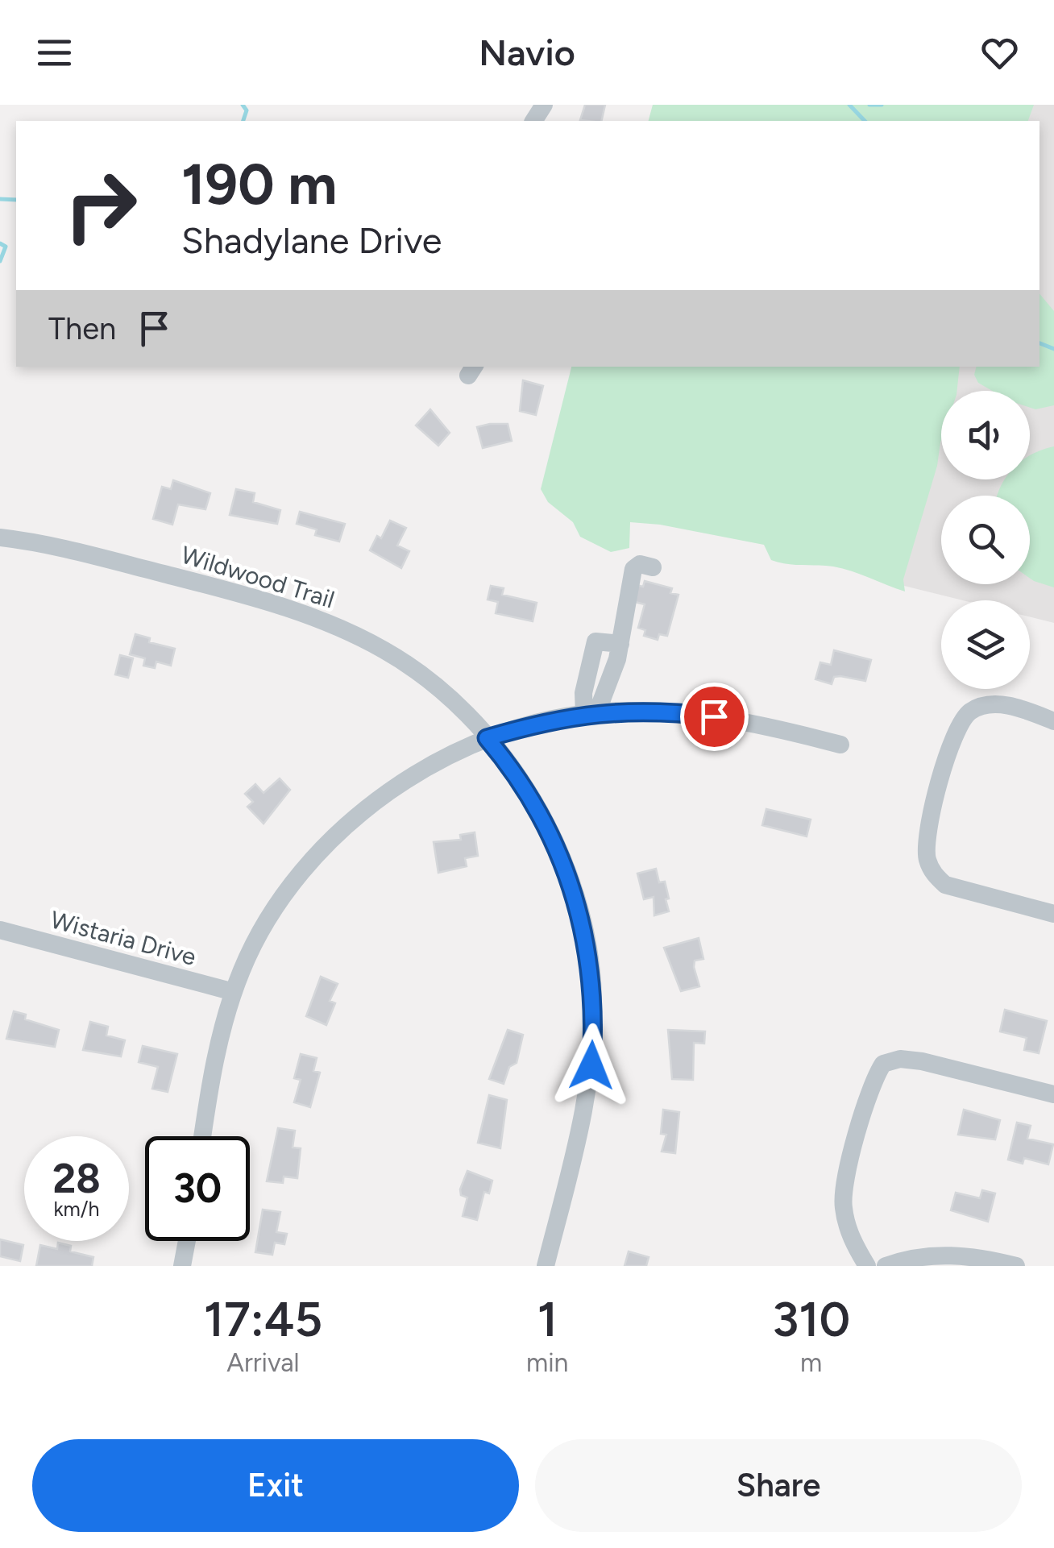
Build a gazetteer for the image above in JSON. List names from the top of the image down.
{
  "streets": {
    "street": ["Wildwood Trail", "Wistaria Drive"]
  },
  "page": {
    "header": "Navio",
    "turn": ["190 m", "Shadylane Drive"],
    "then": "Then",
    "speed": "28 km/h",
    "limit": "30",
    "eta": [
      "17:45",
      "Arrival",
      "1",
      "min",
      "310",
      "m"
    ],
    "buttons": ["Exit", "Share"]
  }
}
